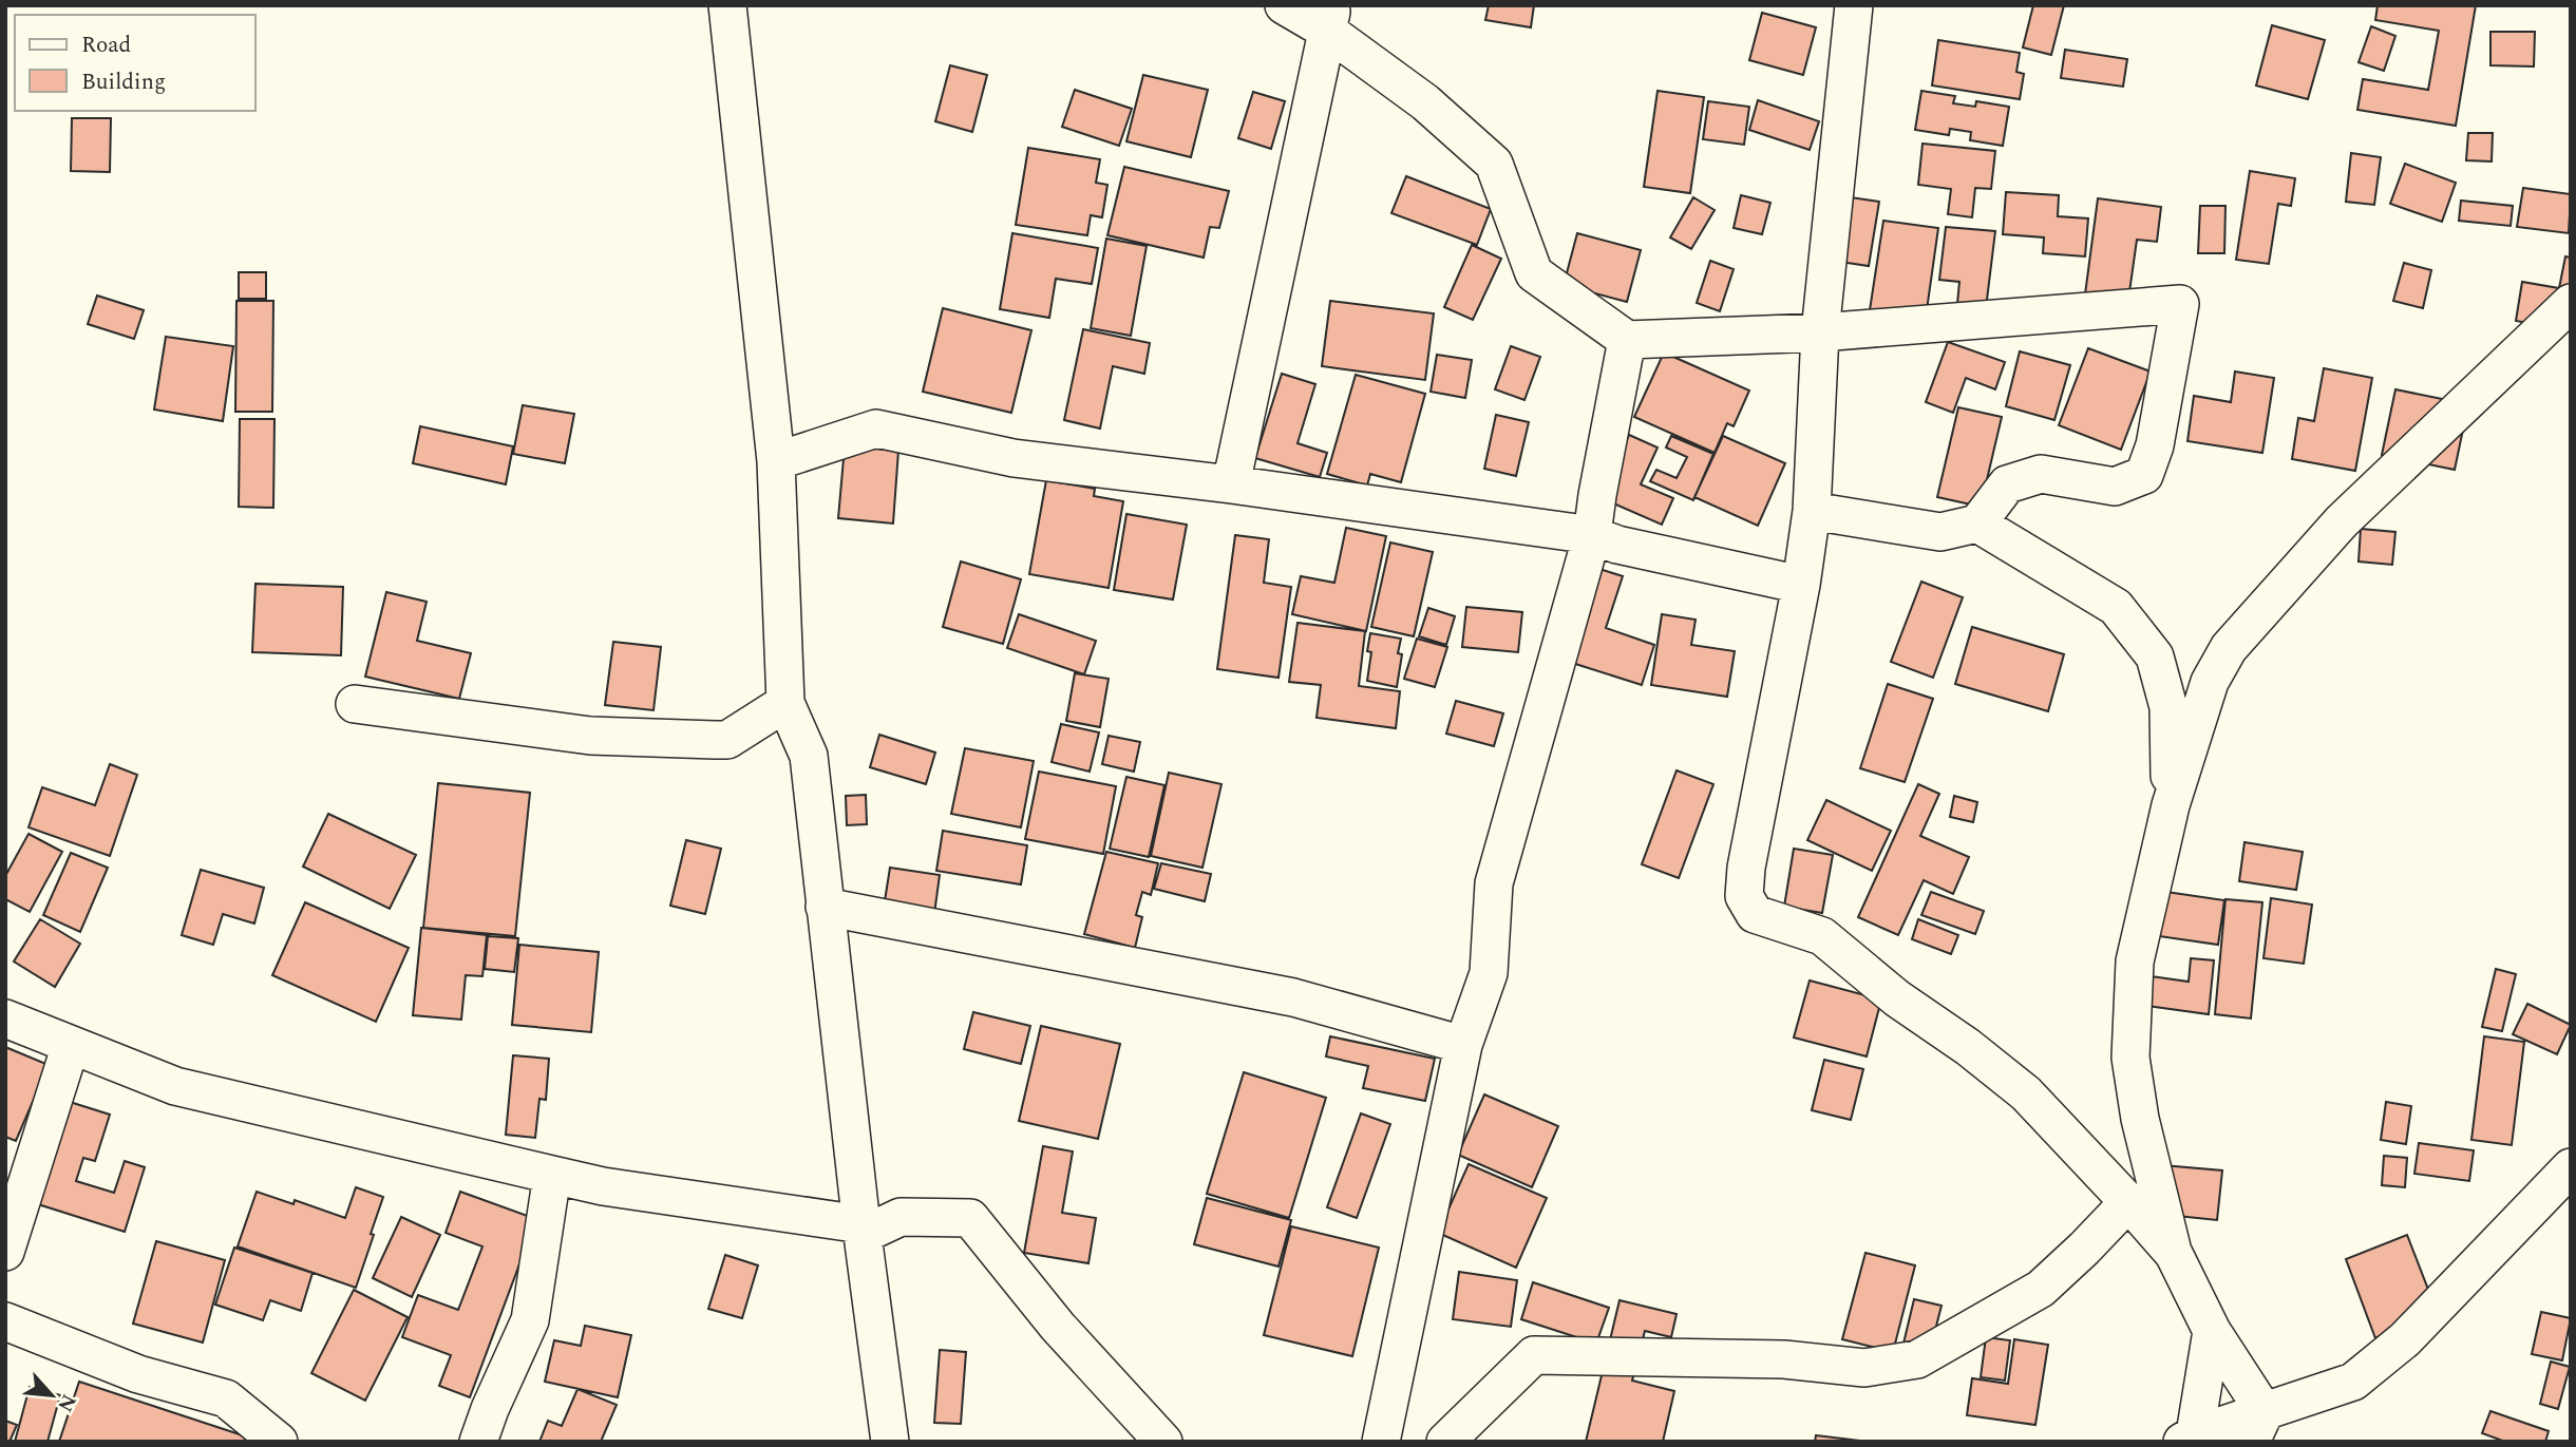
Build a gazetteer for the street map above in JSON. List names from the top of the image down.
{
  "legend": ["Road", "Building"],
  "north": "bottom right"
}
